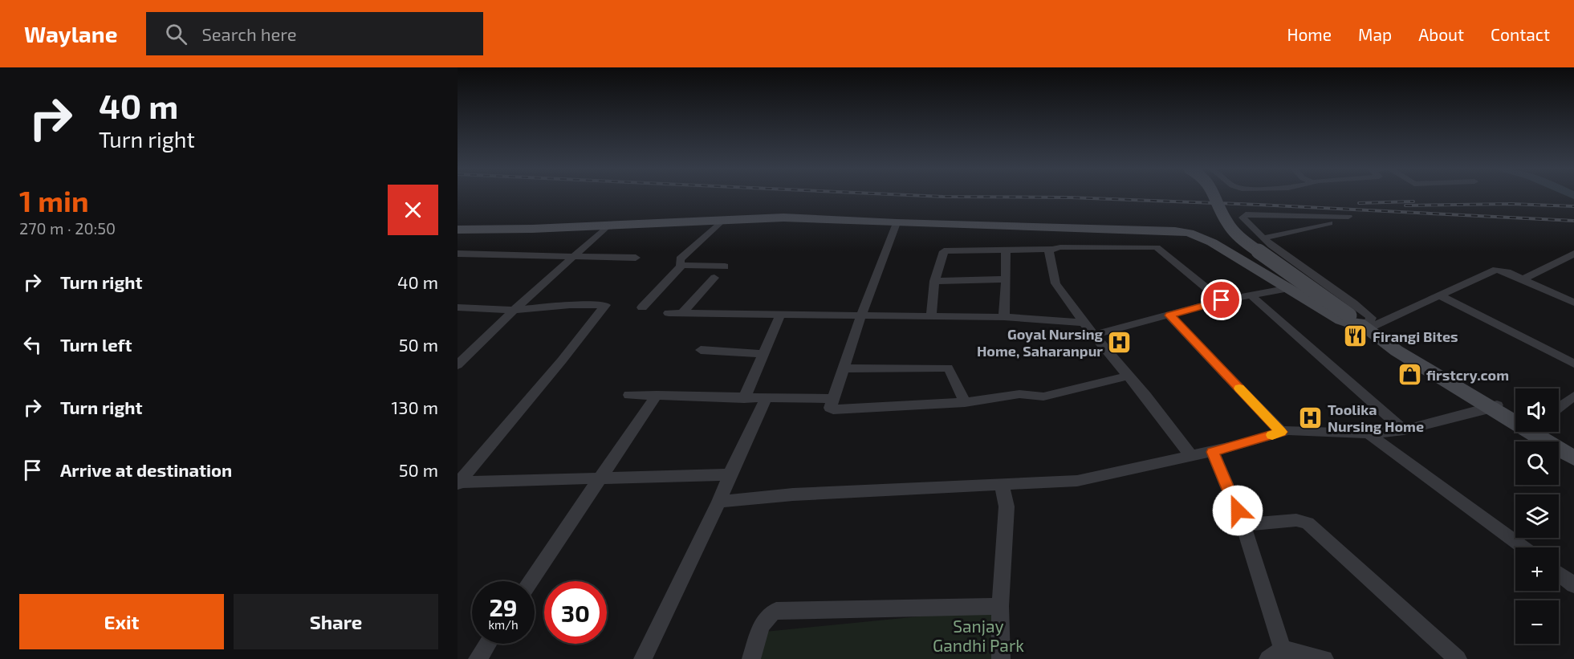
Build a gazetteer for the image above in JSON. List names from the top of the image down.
{
  "parks": ["Sanjay Gandhi Park"],
  "places": {
    "restaurant": ["Firangi Bites"],
    "hospital": ["Goyal Nursing Home, Saharanpur", "Toolika Nursing Home"],
    "shop": ["firstcry.com"]
  },
  "page": {
    "header": "Waylane",
    "search": "Search here",
    "nav": [
      "Home",
      "Map",
      "About",
      "Contact"
    ],
    "turn": ["40 m", "Turn right"],
    "heading": ["1 min", "270 m · 20:50"],
    "list": [
      {
        "name": "Turn right",
        "value": "40 m"
      },
      {
        "name": "Turn left",
        "value": "50 m"
      },
      {
        "name": "Turn right",
        "value": "130 m"
      },
      {
        "name": "Arrive at destination",
        "value": "50 m"
      }
    ],
    "map_buttons": ["+", "−"],
    "speed": "29 km/h",
    "limit": "30",
    "buttons": ["Exit", "Share"]
  }
}
